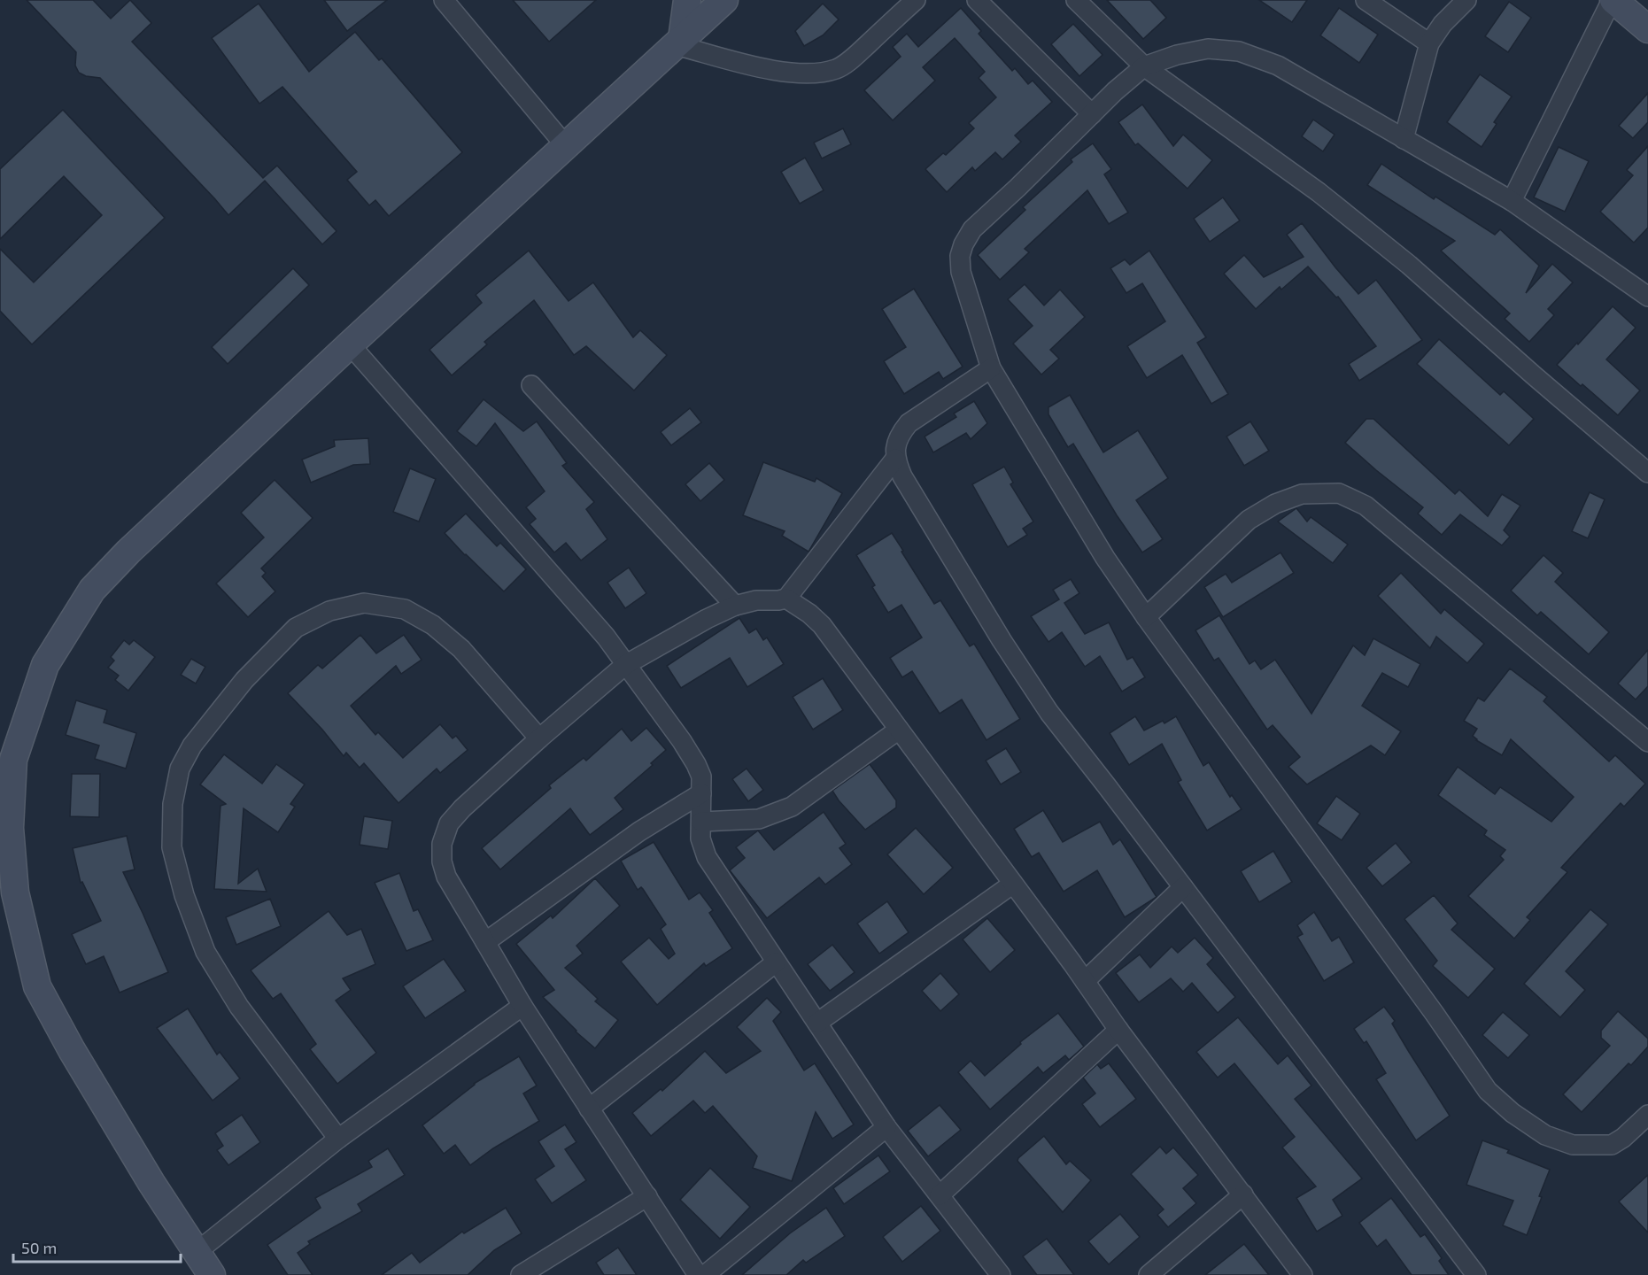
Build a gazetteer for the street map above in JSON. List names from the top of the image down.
{
  "scale_bar": "50 m"
}
